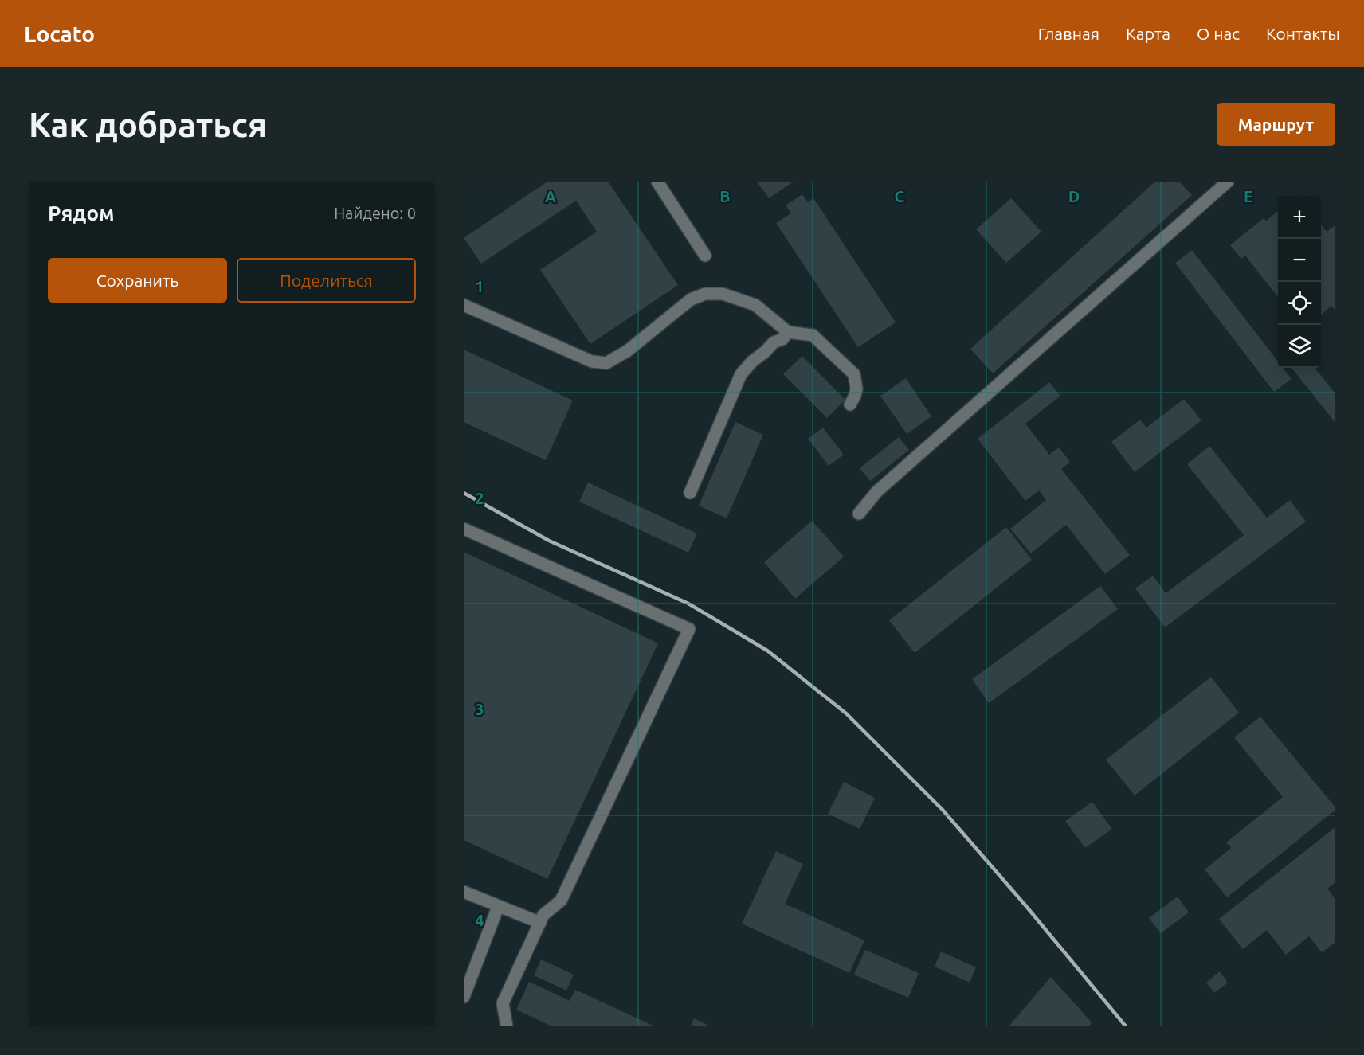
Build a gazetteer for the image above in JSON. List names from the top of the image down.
{
  "page": {
    "header": "Locato",
    "nav": [
      "Главная",
      "Карта",
      "О нас",
      "Контакты"
    ],
    "buttons": [
      "Маршрут",
      ["Сохранить", "Поделиться"]
    ],
    "title": "Как добраться",
    "heading": ["Рядом", "Найдено: 0"],
    "map_buttons": ["+", "−"]
  },
  "grid": {
    "columns": [
      "A",
      "B",
      "C",
      "D",
      "E"
    ],
    "rows": [
      "1",
      "2",
      "3",
      "4"
    ]
  }
}
